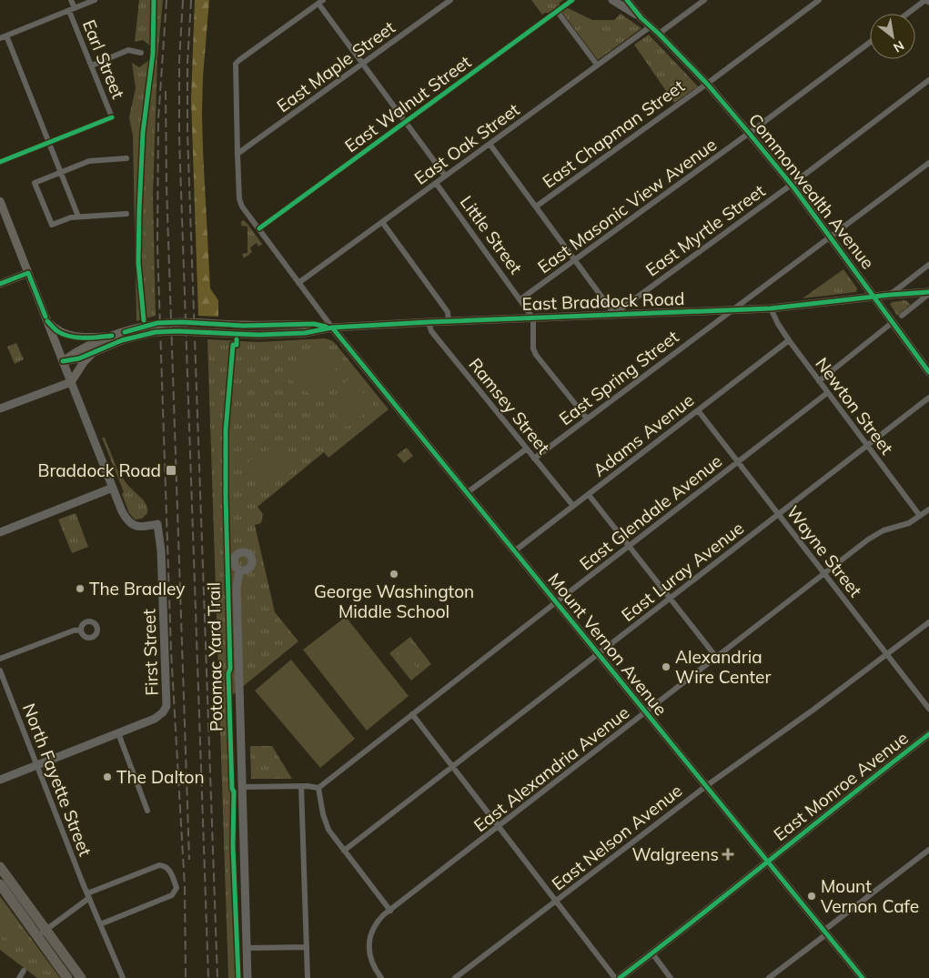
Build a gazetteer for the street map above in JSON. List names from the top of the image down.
{
  "streets": {
    "main road": ["East Braddock Road", "Mount Vernon Avenue"],
    "street": [
      "Earl Street",
      "East Maple Street",
      "East Walnut Street",
      "East Chapman Street",
      "East Oak Street",
      "Commonwealth Avenue",
      "East Masonic View Avenue",
      "East Myrtle Street",
      "Little Street",
      "East Spring Street",
      "Ramsey Street",
      "Newton Street",
      "Adams Avenue",
      "East Glendale Avenue",
      "Wayne Street",
      "East Luray Avenue",
      "First Street",
      "East Alexandria Avenue",
      "North Fayette Street",
      "East Monroe Avenue",
      "East Nelson Avenue"
    ],
    "cycle path": ["Potomac Yard Trail"]
  },
  "crossings": [
    ["East Maple Street", "Mount Vernon Avenue"],
    ["East Walnut Street", "Mount Vernon Avenue"],
    ["East Chapman Street", "Commonwealth Avenue"],
    ["East Oak Street", "Commonwealth Avenue"],
    ["East Oak Street", "Little Street"],
    ["East Oak Street", "Mount Vernon Avenue"],
    ["Commonwealth Avenue", "East Masonic View Avenue"],
    ["Commonwealth Avenue", "East Myrtle Street"],
    ["Commonwealth Avenue", "East Braddock Road"],
    ["Commonwealth Avenue", "East Spring Street"],
    ["East Masonic View Avenue", "Little Street"],
    ["East Myrtle Street", "East Braddock Road"],
    ["Little Street", "East Braddock Road"],
    ["East Braddock Road", "East Spring Street"],
    ["East Braddock Road", "Ramsey Street"],
    ["East Braddock Road", "Newton Street"],
    ["East Braddock Road", "Mount Vernon Avenue"],
    ["East Spring Street", "Ramsey Street"],
    ["Ramsey Street", "Adams Avenue"],
    ["Newton Street", "Adams Avenue"],
    ["Newton Street", "East Glendale Avenue"],
    ["Newton Street", "East Luray Avenue"],
    ["Newton Street", "East Alexandria Avenue"],
    ["Adams Avenue", "Wayne Street"],
    ["Adams Avenue", "Mount Vernon Avenue"],
    ["East Glendale Avenue", "Wayne Street"],
    ["East Glendale Avenue", "Mount Vernon Avenue"],
    ["Wayne Street", "East Luray Avenue"],
    ["Wayne Street", "East Alexandria Avenue"],
    ["Wayne Street", "East Nelson Avenue"],
    ["East Luray Avenue", "Mount Vernon Avenue"],
    ["Mount Vernon Avenue", "East Alexandria Avenue"],
    ["Mount Vernon Avenue", "East Monroe Avenue"],
    ["Mount Vernon Avenue", "East Nelson Avenue"],
    ["First Street", "North Fayette Street"]
  ],
  "places": {
    "transit": ["Braddock Road"],
    "other": [
      "George Washington Middle School",
      "The Bradley",
      "Alexandria Wire Center",
      "The Dalton",
      "Mount Vernon Cafe"
    ],
    "health": ["Walgreens"]
  },
  "north": "bottom right"
}
